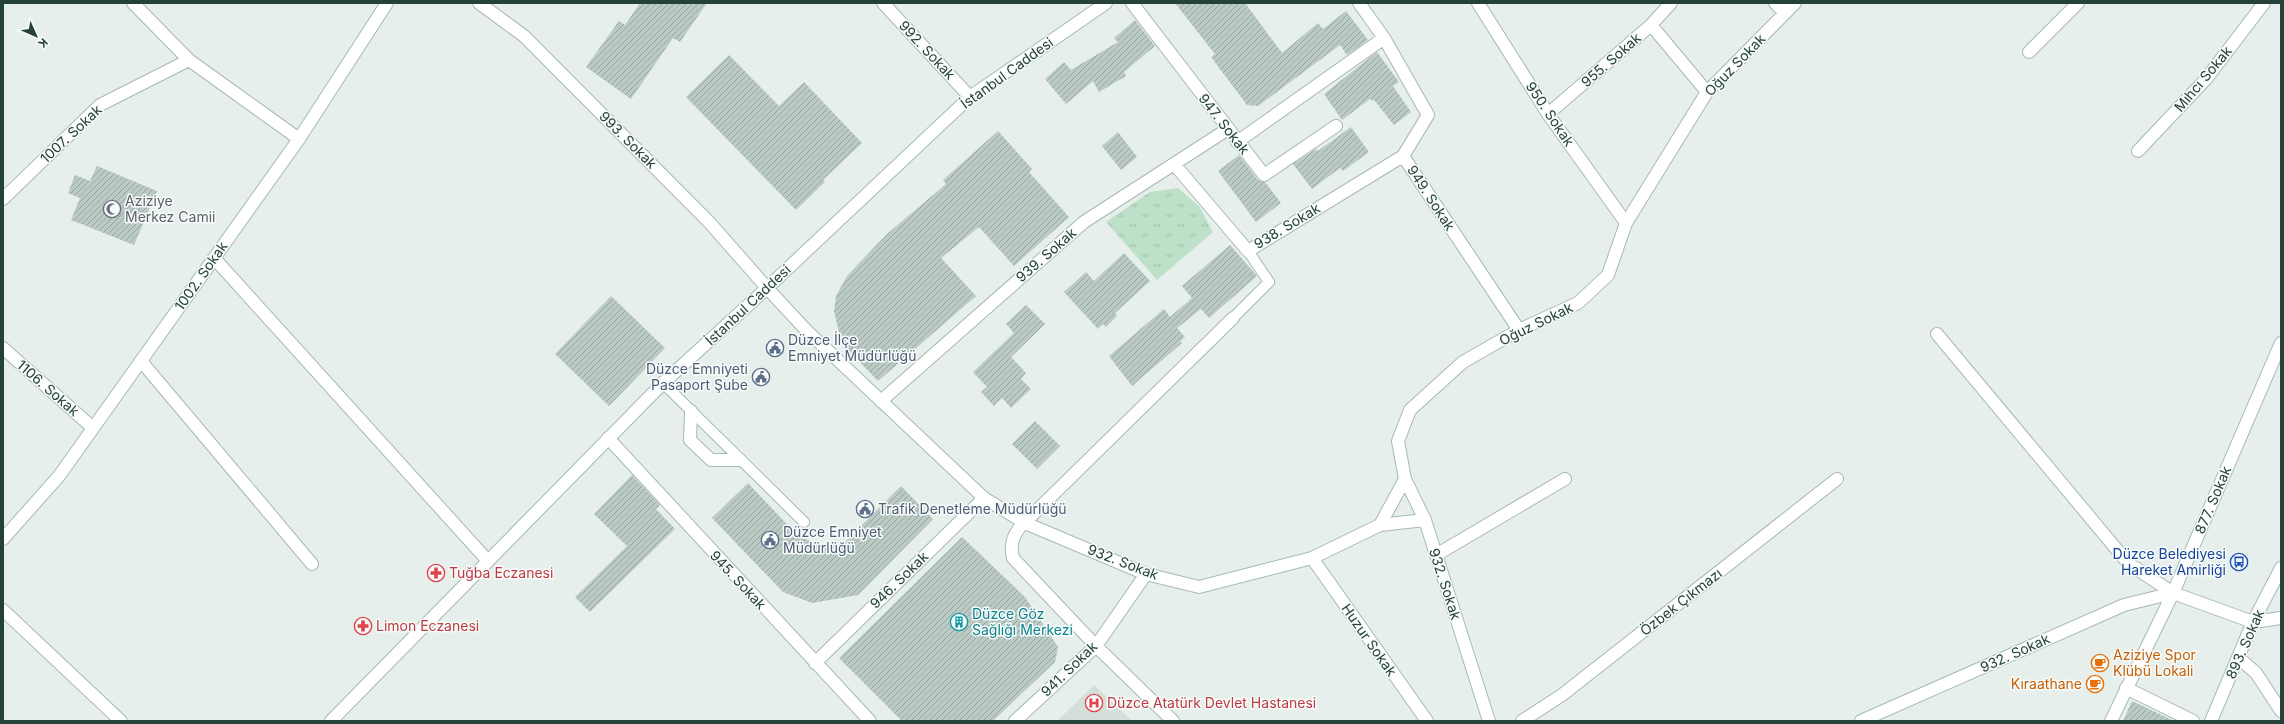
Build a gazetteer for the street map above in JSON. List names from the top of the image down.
{
  "streets": {
    "street": [
      "992. Sokak",
      "955. Sokak",
      "Oğuz Sokak",
      "İstanbul Caddesi",
      "Mıhcı Sokak",
      "950. Sokak",
      "947. Sokak",
      "1007. Sokak",
      "993. Sokak",
      "949. Sokak",
      "938. Sokak",
      "939. Sokak",
      "1002. Sokak",
      "1106. Sokak",
      "877. Sokak",
      "932. Sokak",
      "945. Sokak",
      "946. Sokak",
      "Özbek Çıkmazı",
      "Huzur Sokak",
      "893. Sokak",
      "941. Sokak"
    ]
  },
  "crossings": [
    ["992. Sokak", "İstanbul Caddesi"],
    ["955. Sokak", "950. Sokak"],
    ["Oğuz Sokak", "950. Sokak"],
    ["Oğuz Sokak", "949. Sokak"],
    ["Oğuz Sokak", "932. Sokak"],
    ["İstanbul Caddesi", "993. Sokak"],
    ["İstanbul Caddesi", "932. Sokak"],
    ["İstanbul Caddesi", "945. Sokak"],
    ["947. Sokak", "939. Sokak"],
    ["993. Sokak", "932. Sokak"],
    ["949. Sokak", "938. Sokak"],
    ["938. Sokak", "939. Sokak"],
    ["939. Sokak", "932. Sokak"],
    ["1002. Sokak", "1106. Sokak"],
    ["877. Sokak", "932. Sokak"],
    ["932. Sokak", "946. Sokak"],
    ["932. Sokak", "Huzur Sokak"],
    ["932. Sokak", "941. Sokak"],
    ["945. Sokak", "946. Sokak"]
  ],
  "places": {
    "mosque": ["Aziziye Merkez Camii"],
    "public building": [
      "Düzce İlçe Emniyet Müdürlüğü",
      "Düzce Emniyeti Pasaport Şube",
      "Trafik Denetleme Müdürlüğü",
      "Düzce Emniyet Müdürlüğü"
    ],
    "bus stop": ["Düzce Belediyesi Hareket Amirliği"],
    "pharmacy": ["Tuğba Eczanesi", "Limon Eczanesi"],
    "building": ["Düzce Göz Sağlığı Merkezi"],
    "cafe": ["Aziziye Spor Klübü Lokali", "Kıraathane"],
    "hospital": ["Düzce Atatürk Devlet Hastanesi"]
  },
  "north": "bottom right"
}
